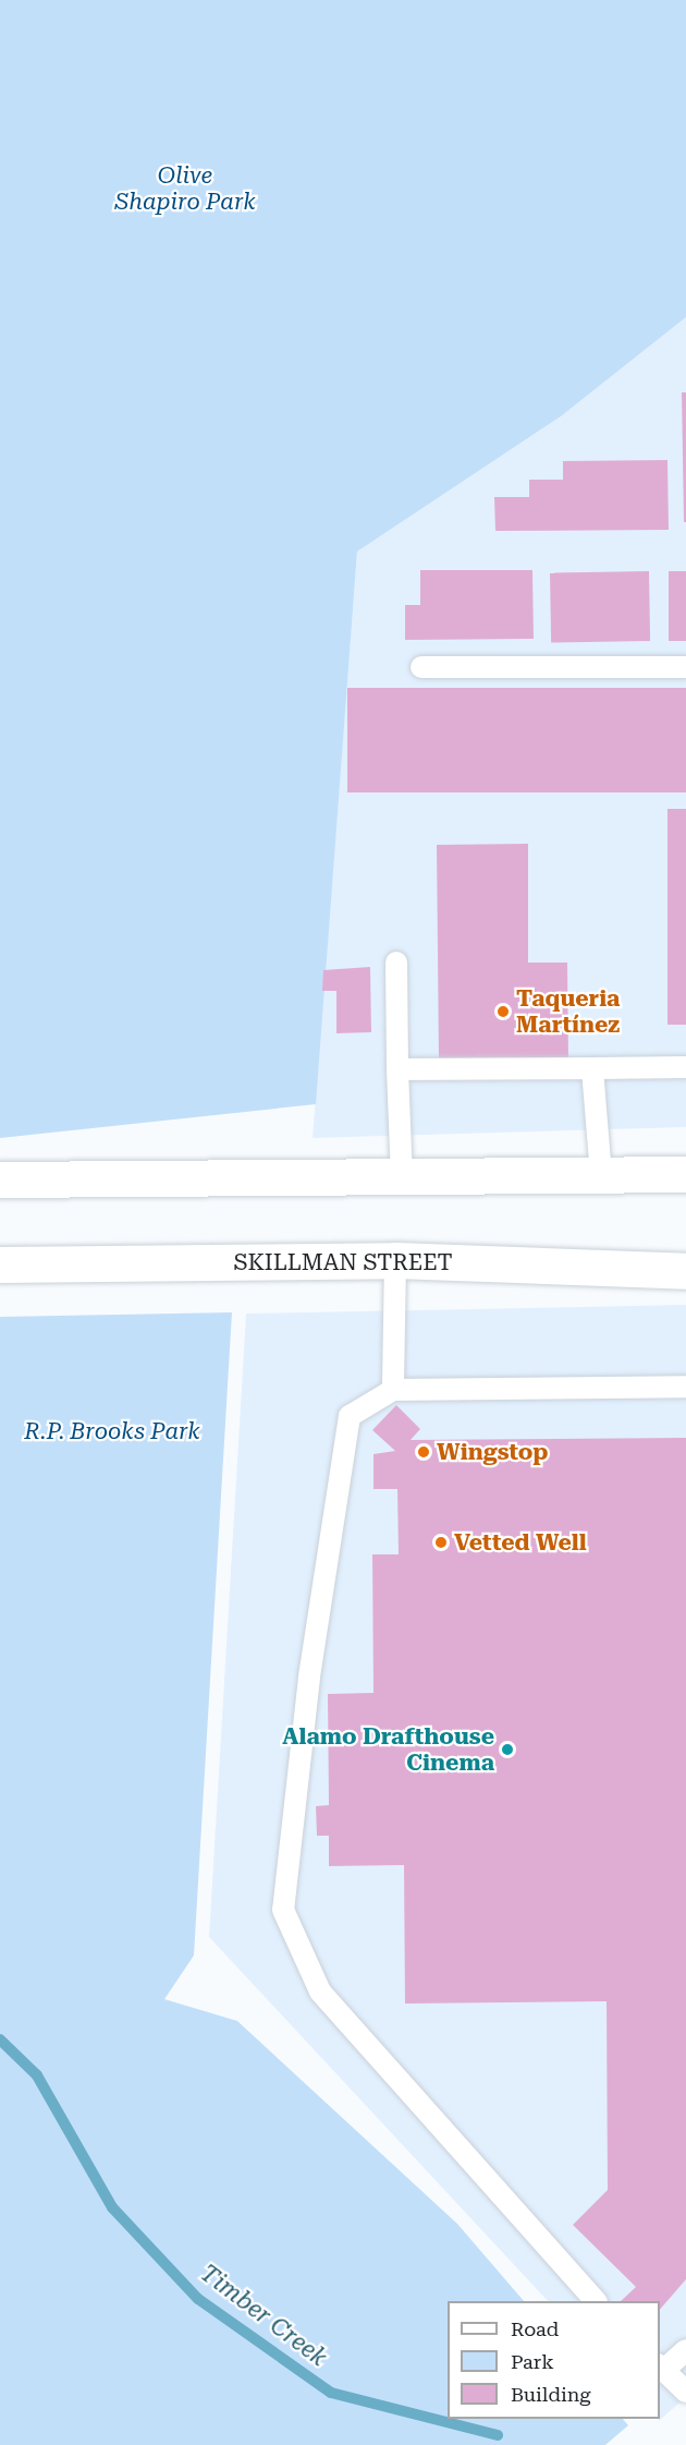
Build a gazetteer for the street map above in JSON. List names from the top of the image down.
{
  "streets": {
    "main road": ["SKILLMAN STREET"]
  },
  "water": ["Timber Creek"],
  "parks": ["Olive Shapiro Park", "R.P. Brooks Park"],
  "places": [
    "Taqueria Martínez",
    "Wingstop",
    "Vetted Well",
    "Alamo Drafthouse Cinema"
  ],
  "legend": ["Road", "Park", "Building"]
}
